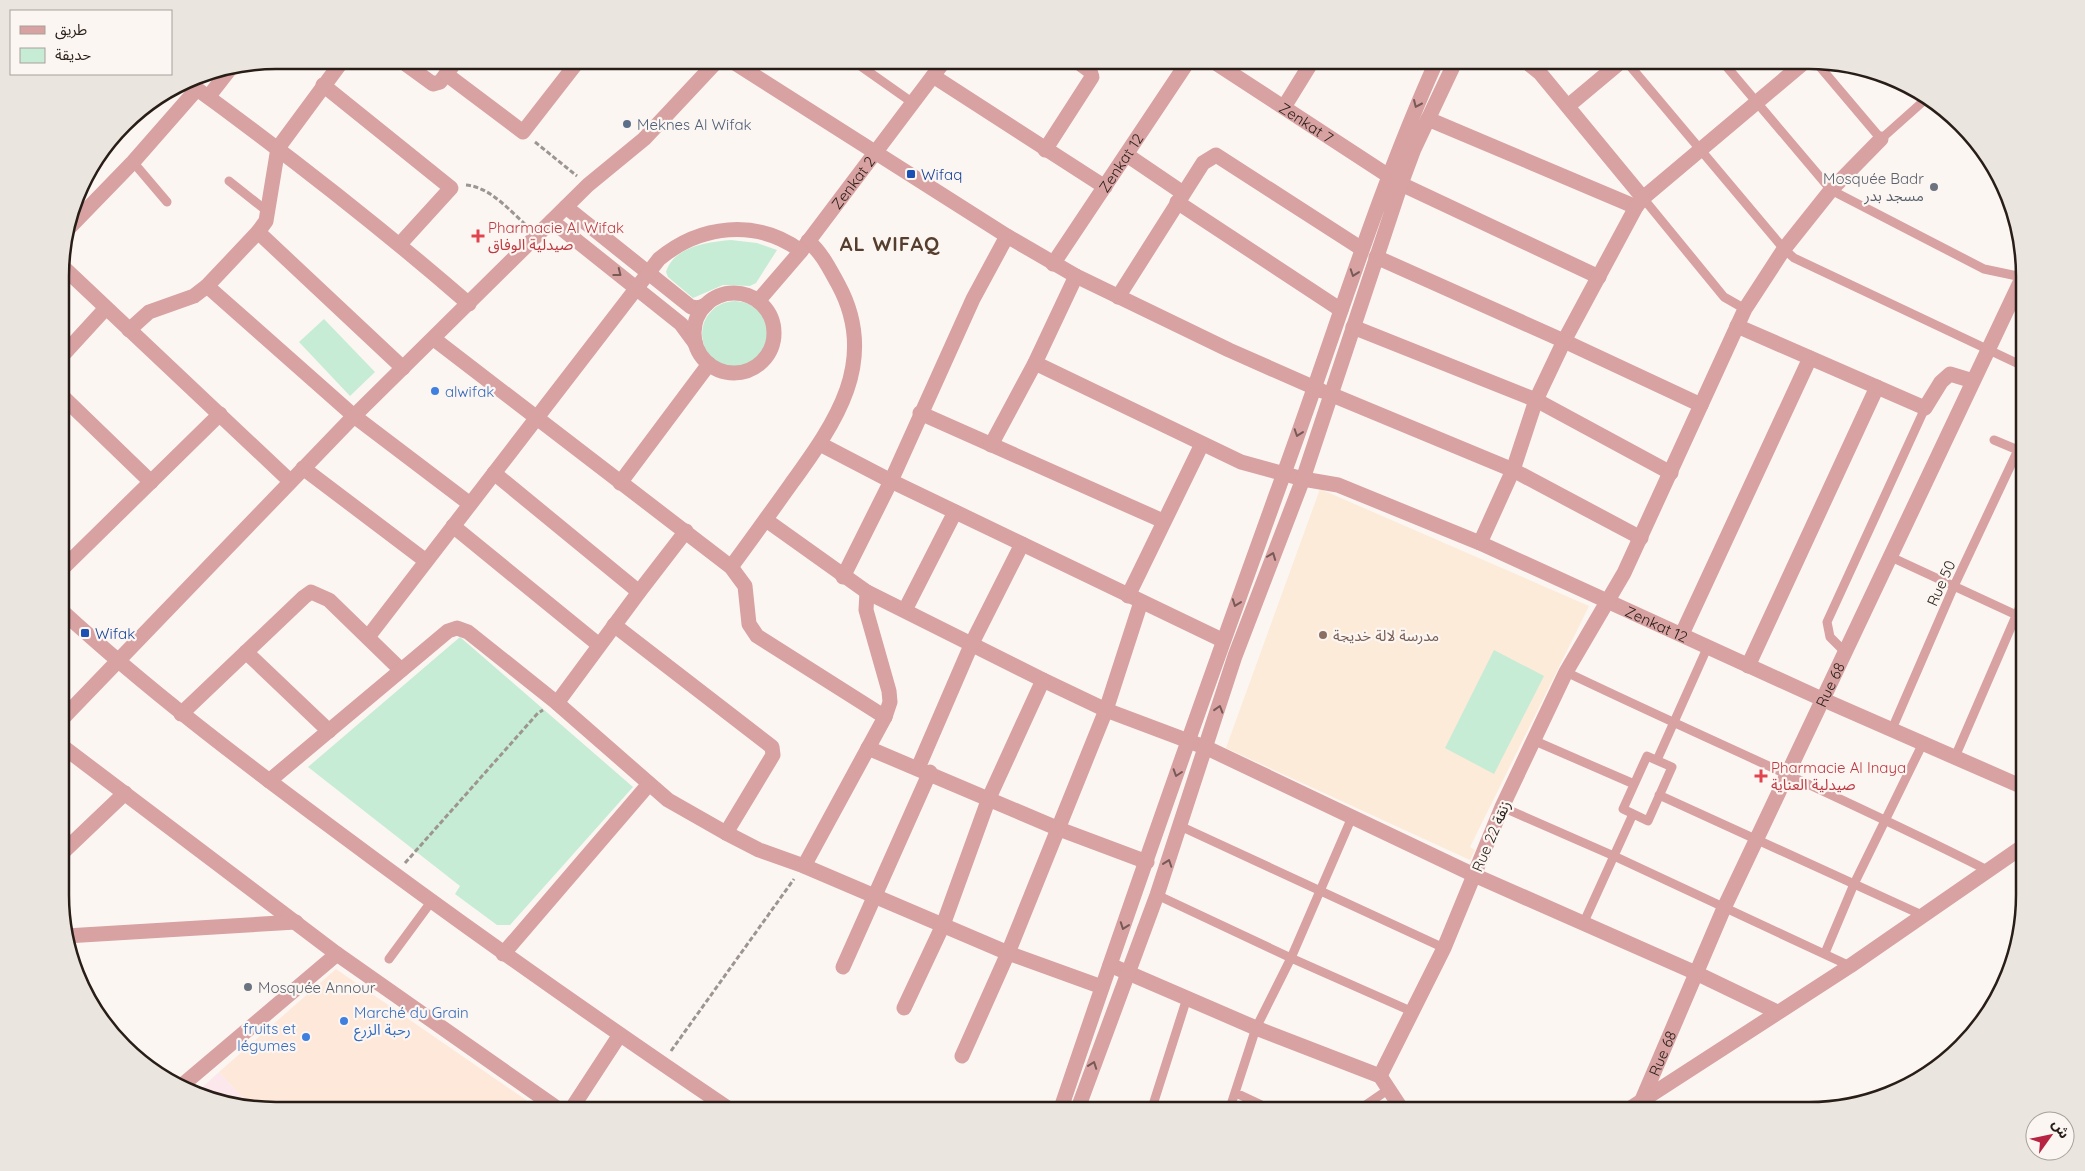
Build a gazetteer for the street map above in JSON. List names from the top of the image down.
{
  "streets": {
    "street": [
      "Zenkat 7",
      "Zenkat 12",
      "Zenkat 2",
      "Rue 68",
      "Rue 22 زنقة"
    ],
    "lane": ["Rue 50"]
  },
  "crossings": [
    ["Zenkat 12", "Rue 50"],
    ["Zenkat 12", "Rue 68"],
    ["Zenkat 12", "Rue 22 زنقة"]
  ],
  "districts": ["AL WIFAQ"],
  "places": {
    "other": [
      "Meknes Al Wifak",
      "Mosquée Badr مسجد بدر",
      "alwifak",
      "مدرسة لالة خديجة",
      "Mosquée Annour",
      "Marché du Grain رحبة الزرع",
      "fruits et légumes"
    ],
    "transit": ["Wifaq", "Wifak"],
    "health": ["Pharmacie Al Wifak صيدلية الوفاق", "Pharmacie Al Inaya صيدلية العناية"]
  },
  "legend": ["طريق", "حديقة"],
  "north": "top right"
}
